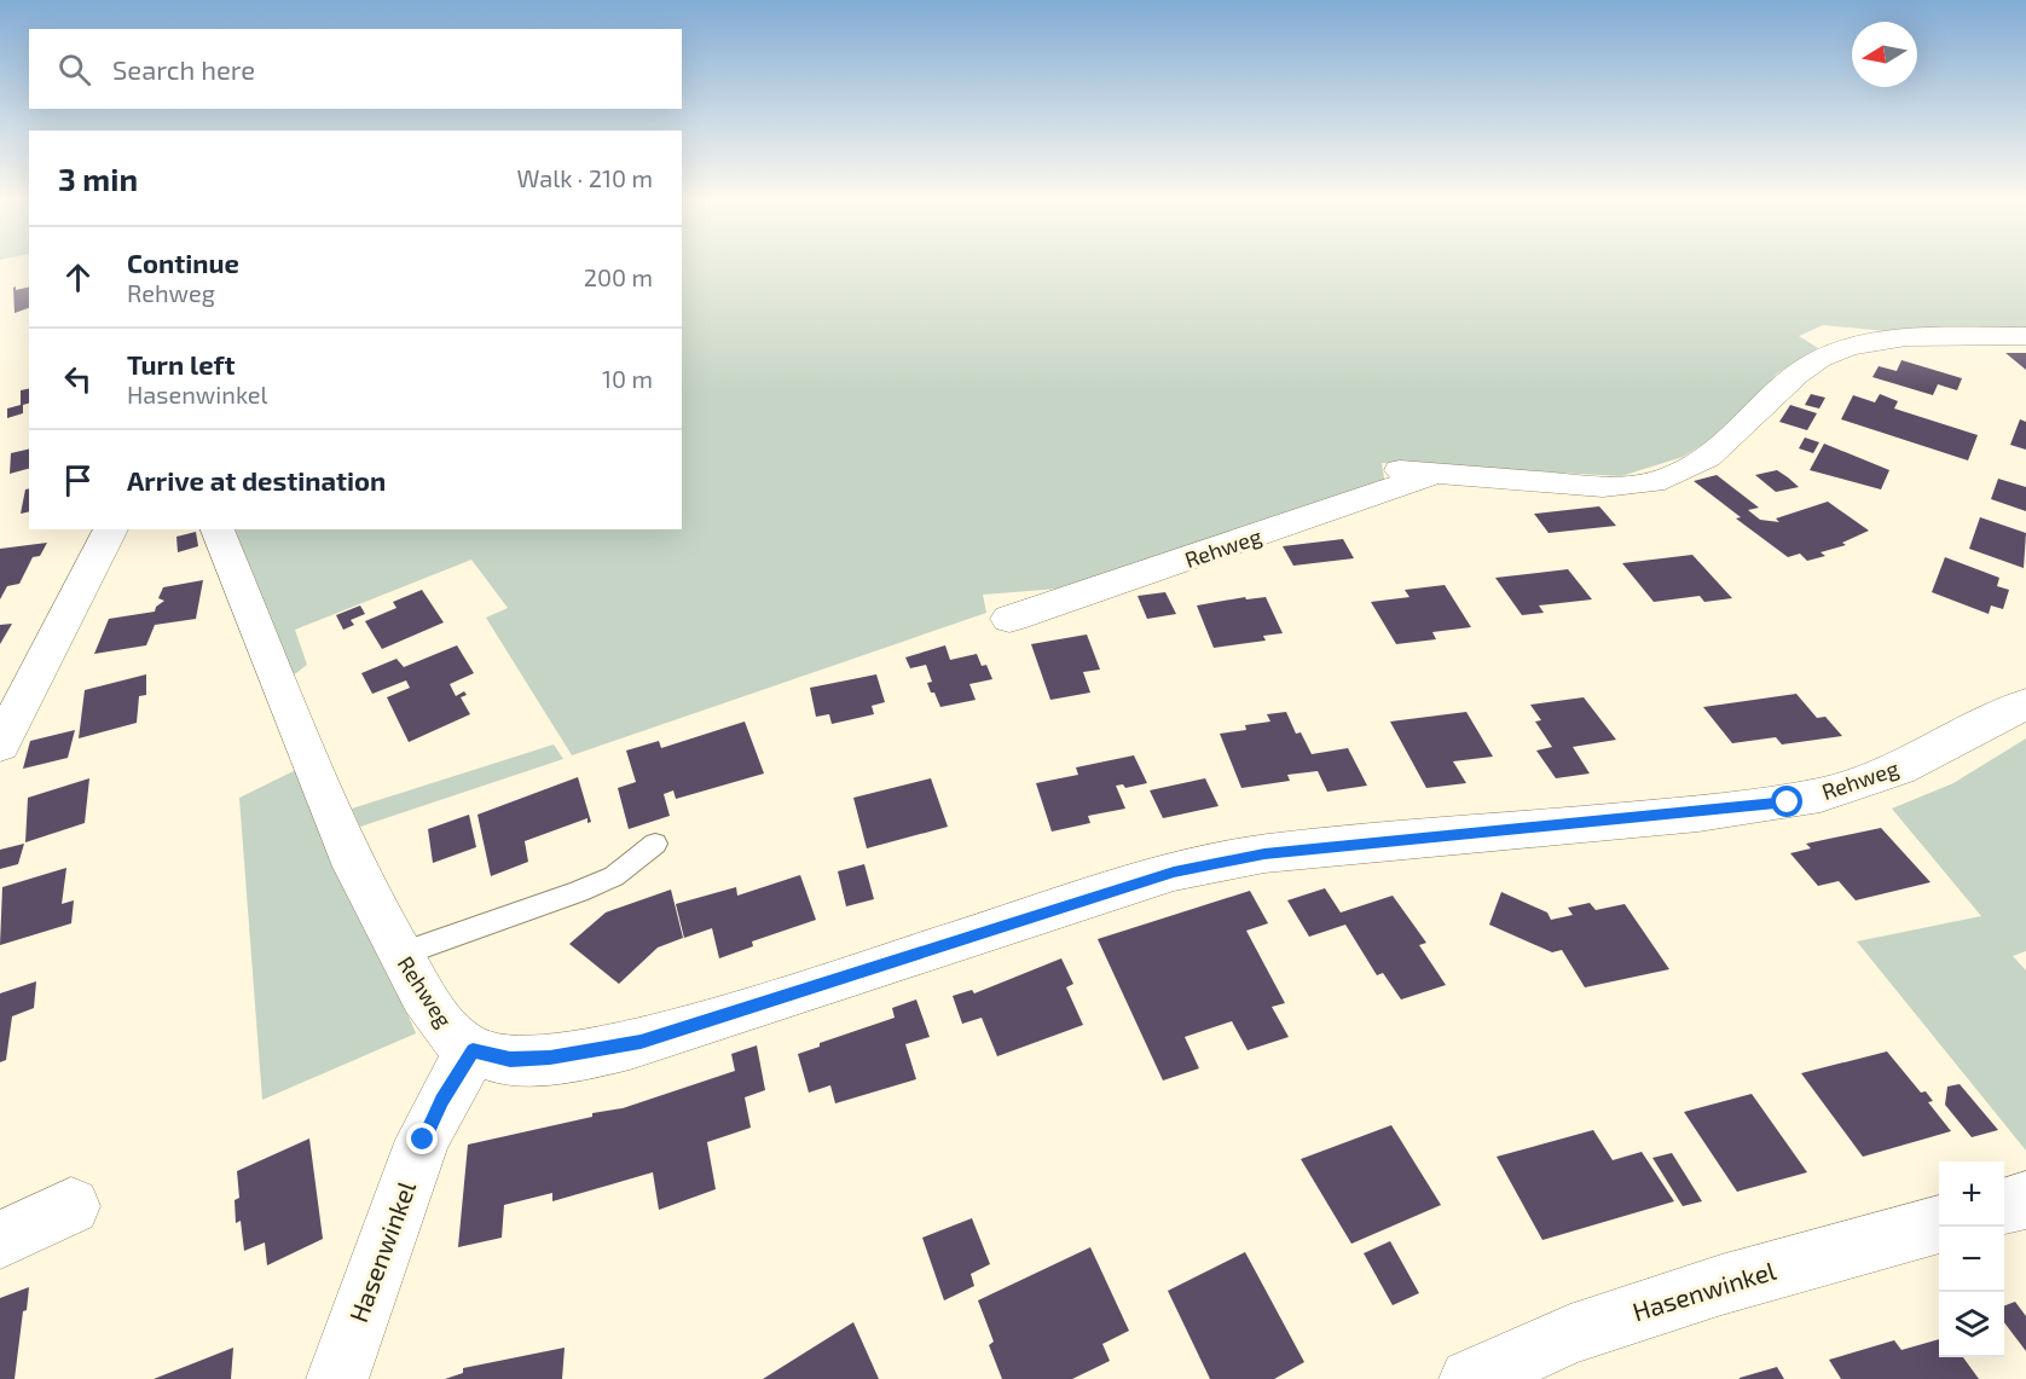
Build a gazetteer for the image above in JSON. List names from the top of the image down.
{
  "streets": {
    "street": ["Rehweg", "Hasenwinkel"]
  },
  "crossings": [
    ["Rehweg", "Hasenwinkel"]
  ],
  "north": "left",
  "page": {
    "search": "Search here",
    "heading": ["3 min", "Walk · 210 m"],
    "list": [
      ["Continue", "Rehweg", "200 m"],
      ["Turn left", "Hasenwinkel", "10 m"],
      "Arrive at destination"
    ],
    "map_buttons": ["+", "−"]
  }
}
